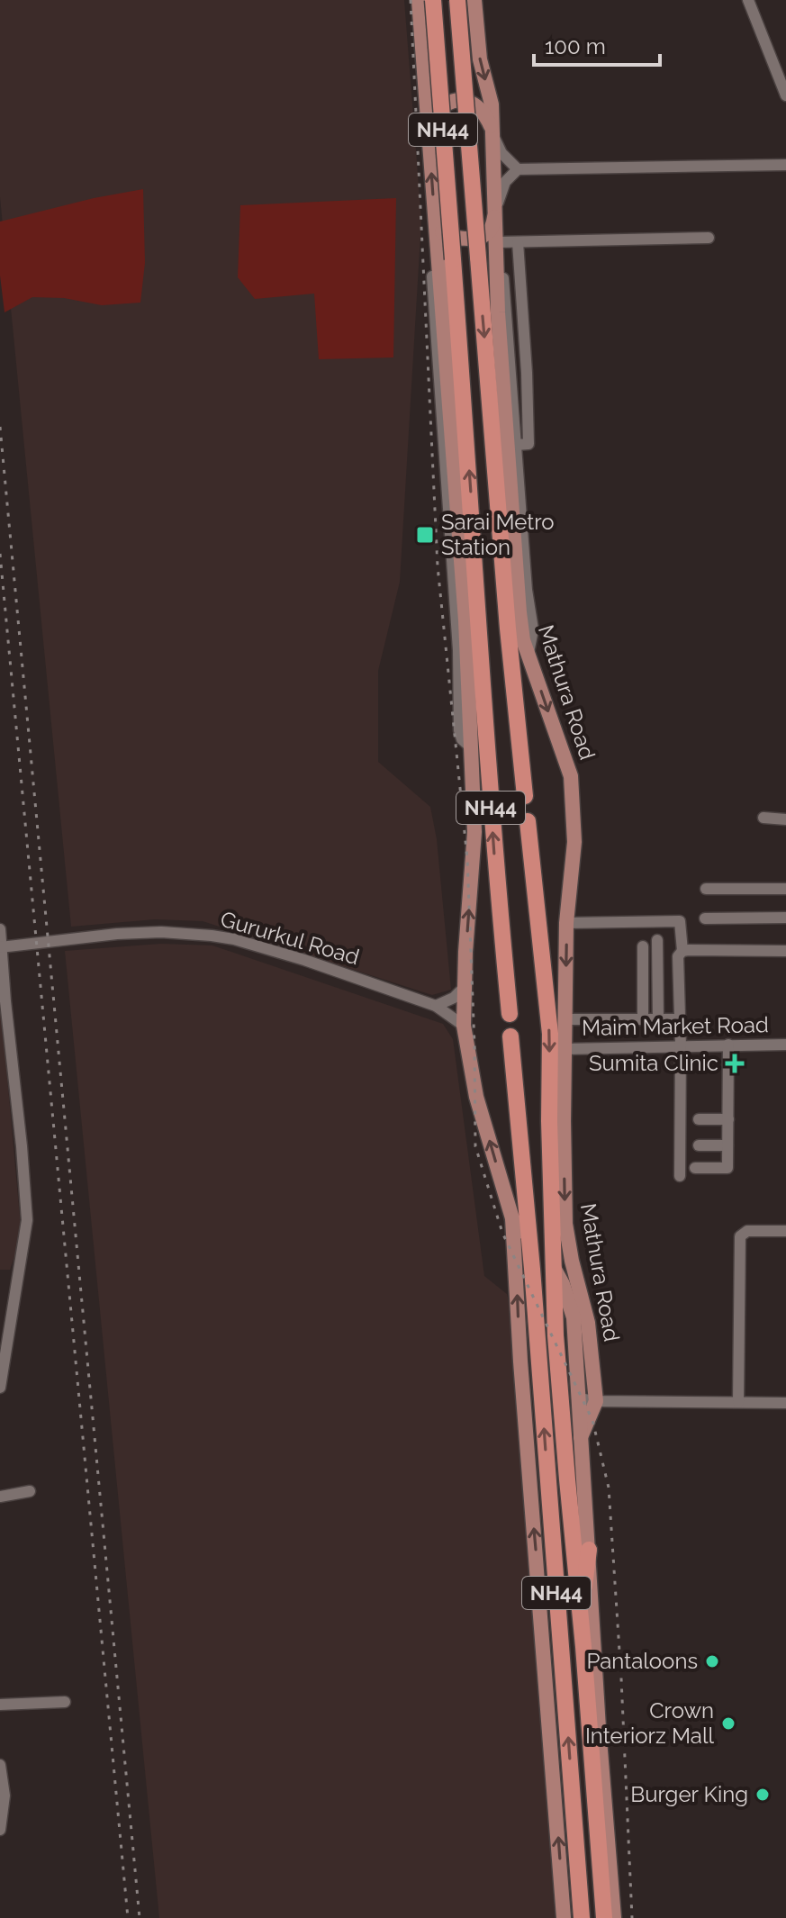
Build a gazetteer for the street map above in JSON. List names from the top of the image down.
{
  "streets": {
    "highway": ["NH44", "Mathura Road"],
    "street": ["Gururkul Road", "Maim Market Road"]
  },
  "crossings": [
    ["Mathura Road", "Maim Market Road"]
  ],
  "places": {
    "transit": ["Sarai Metro Station"],
    "health": ["Sumita Clinic"],
    "other": ["Pantaloons", "Crown Interiorz Mall", "Burger King"]
  },
  "scale_bar": "100 m"
}
